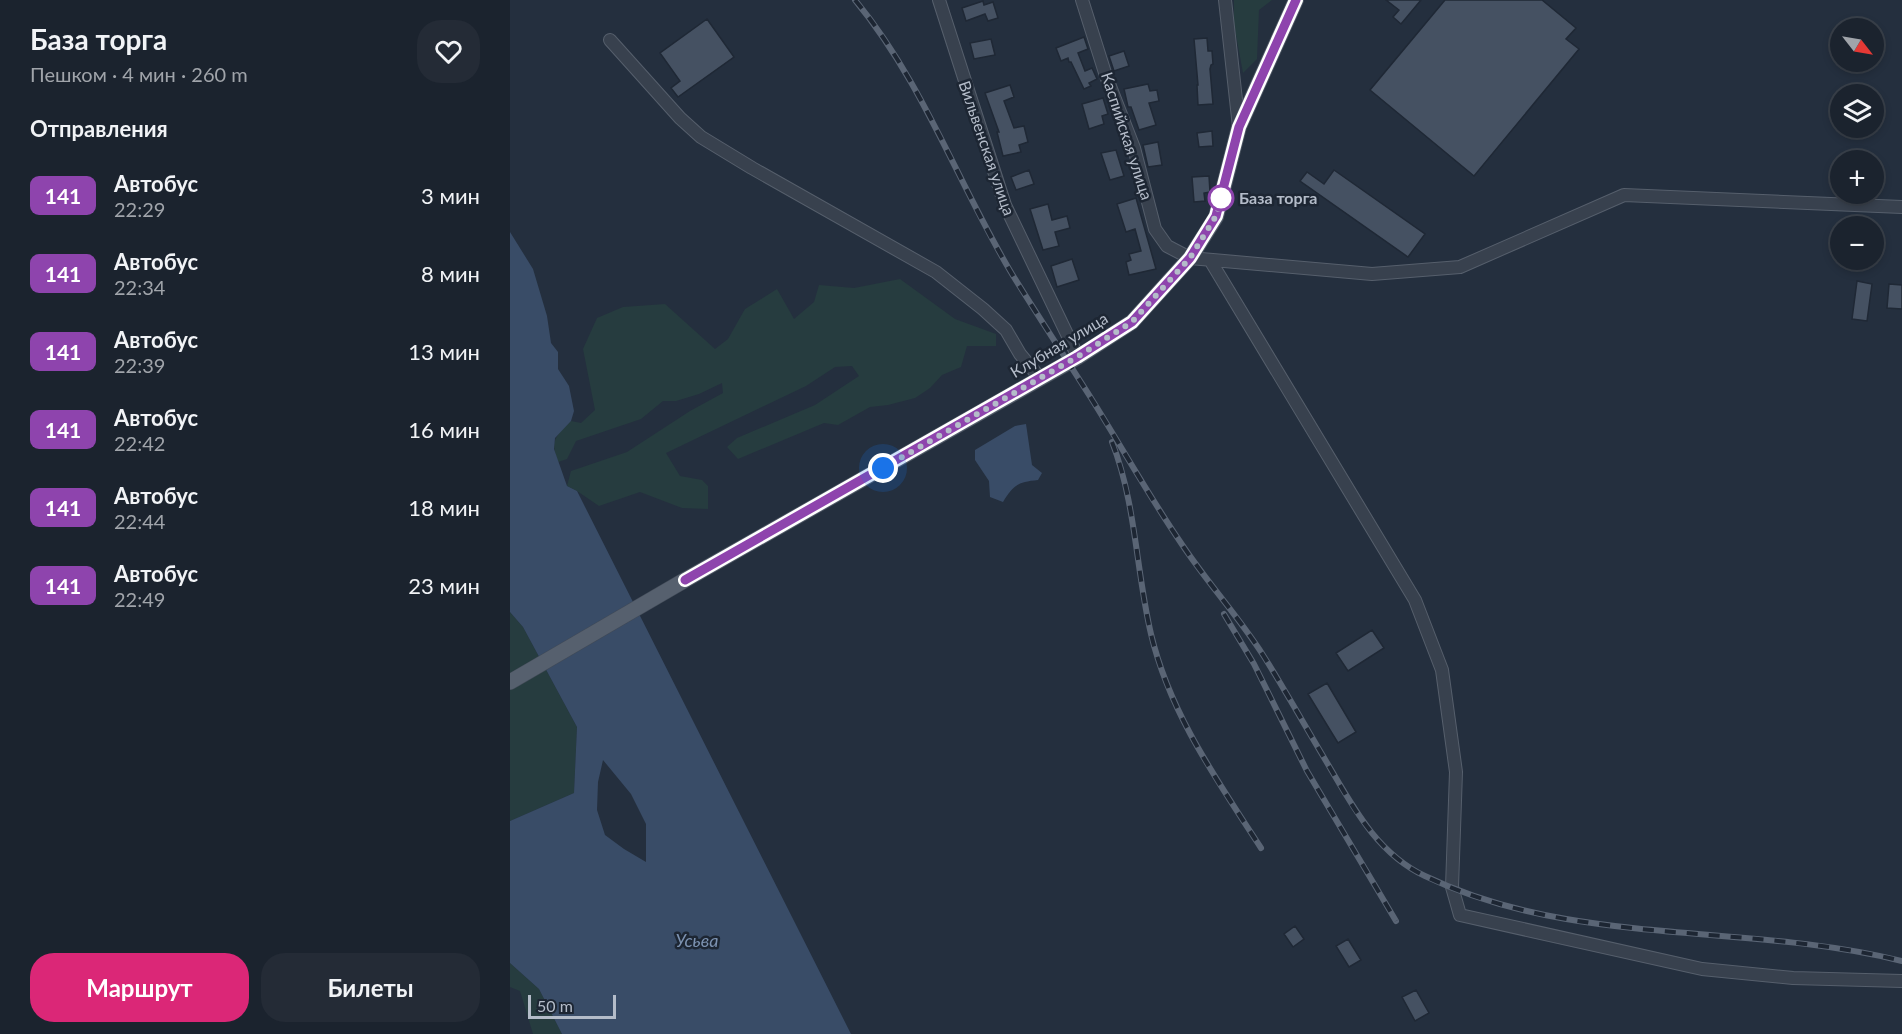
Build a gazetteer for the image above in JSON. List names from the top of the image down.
{
  "streets": {
    "main road": ["Клубная улица"],
    "street": ["Каспийская улица", "Вильвенская улица"]
  },
  "crossings": [
    ["Каспийская улица", "Клубная улица"],
    ["Вильвенская улица", "Клубная улица"]
  ],
  "water": ["Усьва"],
  "places": ["База торга"],
  "lines": ["bus line 141"],
  "scale_bar": "50 m",
  "north": "bottom right",
  "page": {
    "heading": [
      ["База торга", "Пешком · 4 мин · 260 m"],
      "Отправления"
    ],
    "map_buttons": ["+", "−"],
    "list": [
      {
        "mark": "141",
        "name": "Автобус",
        "note": "22:29",
        "value": "3 мин"
      },
      {
        "mark": "141",
        "name": "Автобус",
        "note": "22:34",
        "value": "8 мин"
      },
      {
        "mark": "141",
        "name": "Автобус",
        "note": "22:39",
        "value": "13 мин"
      },
      {
        "mark": "141",
        "name": "Автобус",
        "note": "22:42",
        "value": "16 мин"
      },
      {
        "mark": "141",
        "name": "Автобус",
        "note": "22:44",
        "value": "18 мин"
      },
      {
        "mark": "141",
        "name": "Автобус",
        "note": "22:49",
        "value": "23 мин"
      }
    ],
    "buttons": ["Маршрут", "Билеты"],
    "scale": "50 m"
  }
}
